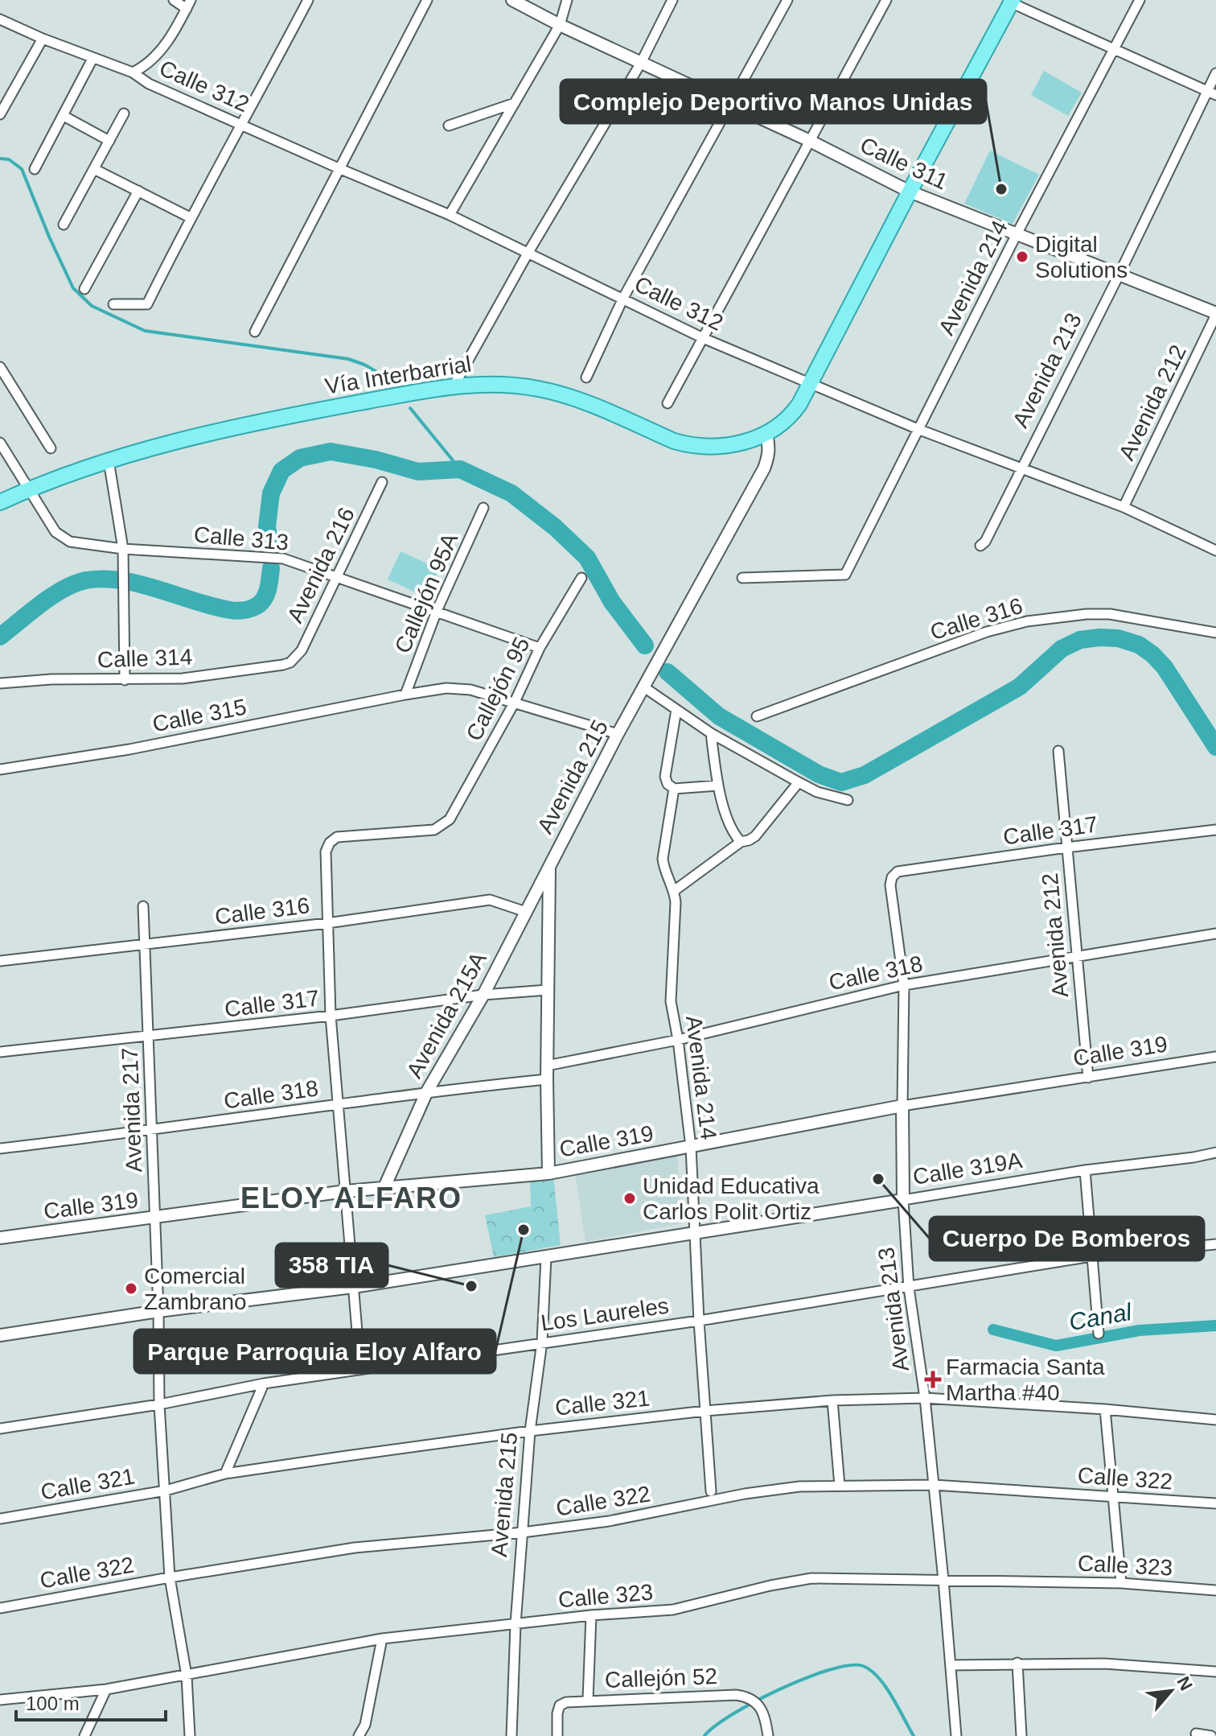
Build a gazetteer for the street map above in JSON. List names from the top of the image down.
{
  "streets": {
    "main road": ["Vía Interbarrial"],
    "street": [
      "Calle 312",
      "Calle 311",
      "Avenida 214",
      "Avenida 213",
      "Avenida 212",
      "Calle 313",
      "Avenida 216",
      "Callejón 95A",
      "Calle 316",
      "Calle 314",
      "Callejón 95",
      "Calle 315",
      "Avenida 215",
      "Calle 317",
      "Calle 318",
      "Avenida 215A",
      "Calle 319",
      "Avenida 217",
      "Calle 319A",
      "Los Laureles",
      "Calle 321",
      "Calle 322",
      "Calle 323",
      "Callejón 52"
    ]
  },
  "crossings": [
    ["Calle 312", "Avenida 214"],
    ["Calle 312", "Avenida 213"],
    ["Calle 312", "Vía Interbarrial"],
    ["Calle 312", "Avenida 212"],
    ["Calle 311", "Avenida 214"],
    ["Calle 311", "Avenida 213"],
    ["Calle 311", "Vía Interbarrial"],
    ["Calle 311", "Avenida 212"],
    ["Avenida 214", "Calle 318"],
    ["Avenida 214", "Calle 319"],
    ["Avenida 214", "Calle 319A"],
    ["Avenida 214", "Los Laureles"],
    ["Avenida 214", "Calle 321"],
    ["Avenida 213", "Calle 317"],
    ["Avenida 213", "Calle 318"],
    ["Avenida 213", "Calle 319"],
    ["Avenida 213", "Calle 319A"],
    ["Avenida 213", "Los Laureles"],
    ["Avenida 213", "Calle 321"],
    ["Avenida 213", "Calle 322"],
    ["Avenida 213", "Calle 323"],
    ["Vía Interbarrial", "Calle 313"],
    ["Vía Interbarrial", "Avenida 215"],
    ["Avenida 212", "Calle 317"],
    ["Avenida 212", "Calle 318"],
    ["Avenida 212", "Calle 319"],
    ["Calle 313", "Avenida 216"],
    ["Calle 313", "Callejón 95A"],
    ["Calle 313", "Callejón 95"],
    ["Avenida 216", "Calle 314"],
    ["Callejón 95A", "Calle 315"],
    ["Calle 316", "Callejón 95"],
    ["Calle 316", "Avenida 215A"],
    ["Calle 316", "Avenida 217"],
    ["Callejón 95", "Calle 315"],
    ["Calle 315", "Avenida 215"],
    ["Avenida 215", "Calle 317"],
    ["Avenida 215", "Calle 318"],
    ["Avenida 215", "Avenida 215A"],
    ["Avenida 215", "Calle 319"],
    ["Avenida 215", "Calle 319A"],
    ["Avenida 215", "Los Laureles"],
    ["Avenida 215", "Calle 321"],
    ["Avenida 215", "Calle 322"],
    ["Avenida 215", "Calle 323"],
    ["Calle 317", "Avenida 215A"],
    ["Calle 317", "Avenida 217"],
    ["Calle 318", "Avenida 215A"],
    ["Calle 318", "Avenida 217"],
    ["Avenida 215A", "Calle 319"],
    ["Calle 319", "Avenida 217"],
    ["Avenida 217", "Calle 319A"],
    ["Avenida 217", "Los Laureles"],
    ["Avenida 217", "Calle 321"],
    ["Avenida 217", "Calle 322"],
    ["Avenida 217", "Calle 323"]
  ],
  "districts": ["ELOY ALFARO"],
  "water": ["Canal"],
  "places": {
    "other": [
      "Complejo Deportivo Manos Unidas",
      "Digital Solutions",
      "Cuerpo De Bomberos",
      "Unidad Educativa Carlos Polit Ortiz",
      "Parque Parroquia Eloy Alfaro",
      "358 TIA",
      "Comercial Zambrano"
    ],
    "health": ["Farmacia Santa Martha #40"]
  },
  "scale_bar": "100 m",
  "north": "top right"
}
